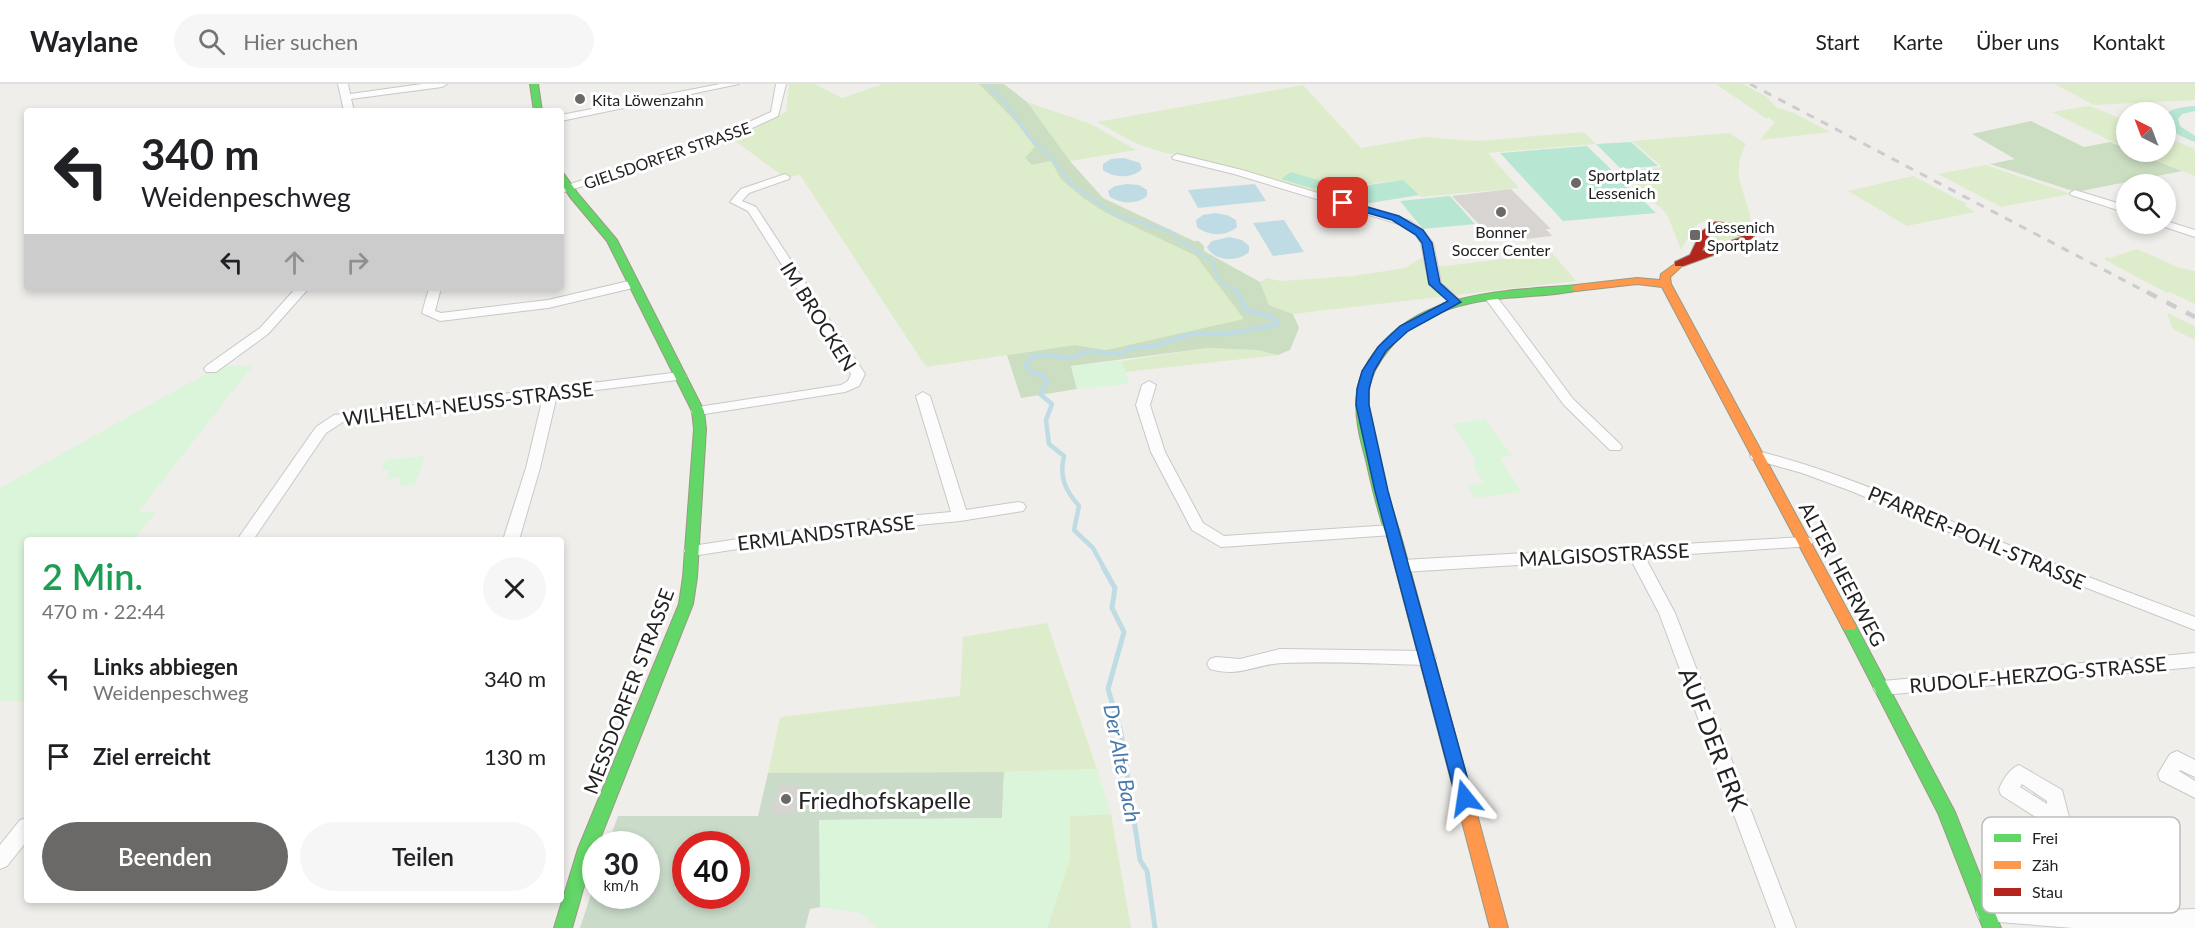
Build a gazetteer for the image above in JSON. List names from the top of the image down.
{
  "streets": {
    "street": [
      "GIELSDORFER STRASSE",
      "IM BROCKEN",
      "WILHELM-NEUSS-STRASSE",
      "ERMLANDSTRASSE",
      "PFARRER-POHL-STRASSE",
      "MALGISOSTRASSE",
      "ALTER HEERWEG",
      "RUDOLF-HERZOG-STRASSE",
      "MESSDORFER STRASSE",
      "AUF DER ERK"
    ]
  },
  "crossings": [
    ["GIELSDORFER STRASSE", "MESSDORFER STRASSE"],
    ["IM BROCKEN", "MESSDORFER STRASSE"],
    ["WILHELM-NEUSS-STRASSE", "MESSDORFER STRASSE"],
    ["ERMLANDSTRASSE", "MESSDORFER STRASSE"],
    ["PFARRER-POHL-STRASSE", "ALTER HEERWEG"],
    ["MALGISOSTRASSE", "ALTER HEERWEG"],
    ["MALGISOSTRASSE", "AUF DER ERK"],
    ["ALTER HEERWEG", "RUDOLF-HERZOG-STRASSE"]
  ],
  "water": ["Der Alte Bach"],
  "places": {
    "other": [
      "Kita Löwenzahn",
      "Sportplatz Lessenich",
      "Bonner Soccer Center",
      "Friedhofskapelle"
    ],
    "transit": ["Lessenich Sportplatz"]
  },
  "legend": ["Frei", "Zäh", "Stau"],
  "north": "top left",
  "page": {
    "header": "Waylane",
    "search": "Hier suchen",
    "nav": [
      "Start",
      "Karte",
      "Über uns",
      "Kontakt"
    ],
    "turn": ["340 m", "Weidenpeschweg"],
    "heading": ["2 Min.", "470 m · 22:44"],
    "list": [
      {
        "name": "Links abbiegen",
        "note": "Weidenpeschweg",
        "value": "340 m"
      },
      {
        "name": "Ziel erreicht",
        "value": "130 m"
      }
    ],
    "buttons": ["Beenden", "Teilen"],
    "speed": "30 km/h",
    "limit": "40"
  }
}
